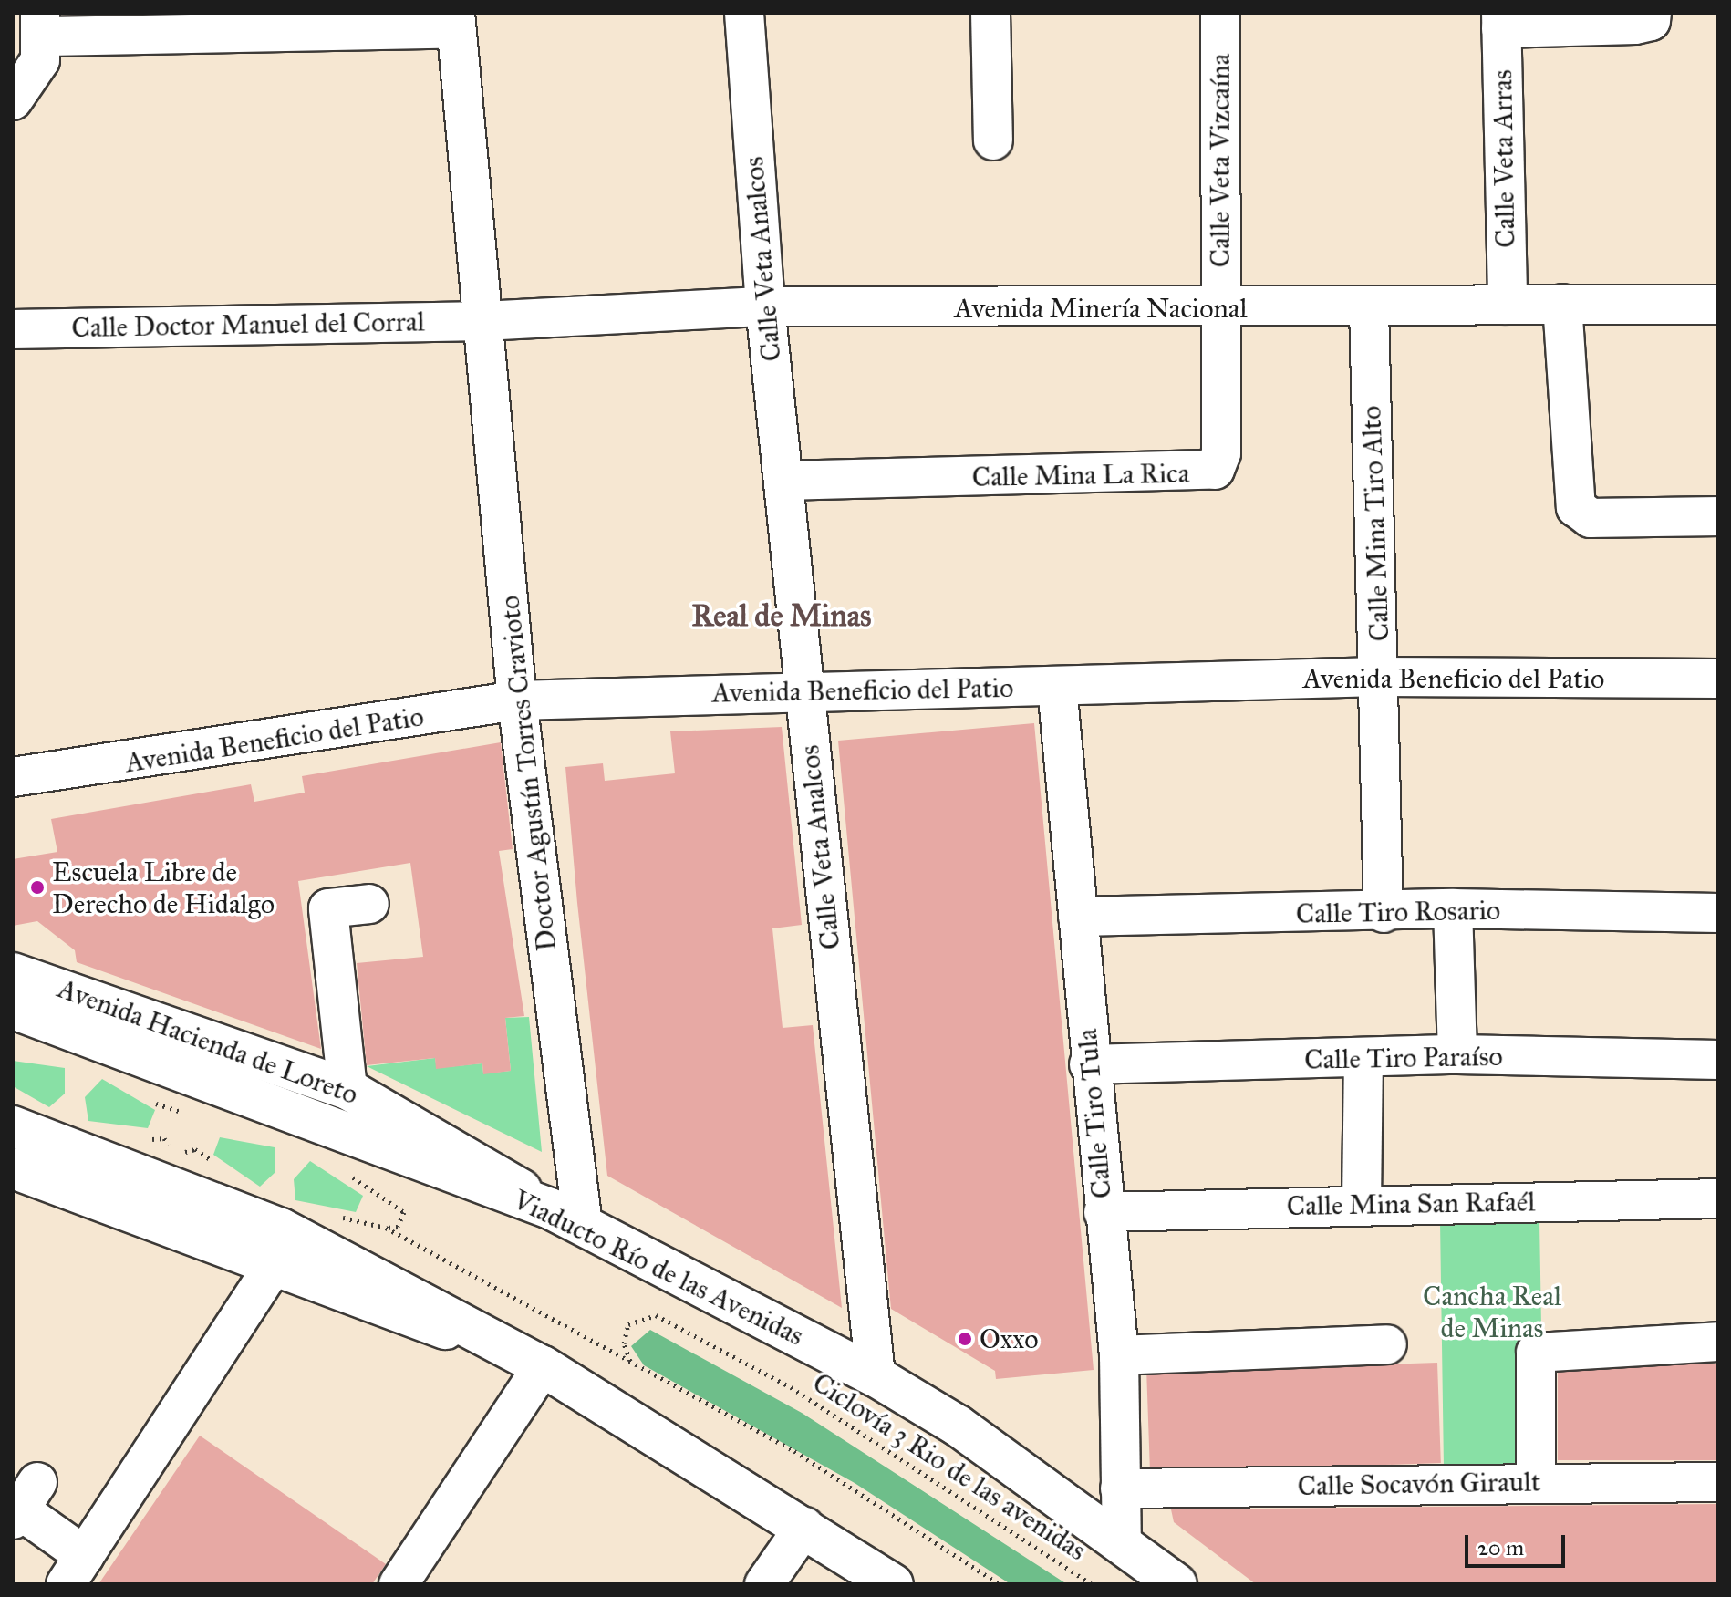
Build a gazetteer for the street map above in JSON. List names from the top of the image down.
{
  "streets": {
    "main road": ["Avenida Hacienda de Loreto", "Viaducto Río de las Avenidas"],
    "street": [
      "Calle Veta Arras",
      "Calle Veta Vizcaína",
      "Calle Veta Analcos",
      "Avenida Minería Nacional",
      "Calle Doctor Manuel del Corral",
      "Calle Mina La Rica",
      "Calle Mina Tiro Alto",
      "Avenida Beneficio del Patio",
      "Doctor Agustín Torres Cravioto",
      "Calle Tiro Rosario",
      "Calle Tiro Paraíso",
      "Calle Tiro Tula",
      "Calle Mina San Rafaél",
      "Calle Socavón Girault"
    ],
    "path": ["Ciclovía 3 Rio de las avenidas"]
  },
  "crossings": [
    ["Calle Veta Arras", "Avenida Minería Nacional"],
    ["Calle Veta Vizcaína", "Avenida Minería Nacional"],
    ["Calle Veta Vizcaína", "Calle Mina La Rica"],
    ["Calle Veta Analcos", "Avenida Minería Nacional"],
    ["Calle Veta Analcos", "Calle Mina La Rica"],
    ["Calle Veta Analcos", "Avenida Beneficio del Patio"],
    ["Calle Veta Analcos", "Viaducto Río de las Avenidas"],
    ["Avenida Minería Nacional", "Calle Doctor Manuel del Corral"],
    ["Avenida Minería Nacional", "Calle Mina La Rica"],
    ["Avenida Minería Nacional", "Calle Mina Tiro Alto"],
    ["Avenida Minería Nacional", "Doctor Agustín Torres Cravioto"],
    ["Calle Doctor Manuel del Corral", "Doctor Agustín Torres Cravioto"],
    ["Calle Mina Tiro Alto", "Avenida Beneficio del Patio"],
    ["Calle Mina Tiro Alto", "Calle Tiro Rosario"],
    ["Avenida Beneficio del Patio", "Doctor Agustín Torres Cravioto"],
    ["Avenida Beneficio del Patio", "Calle Tiro Tula"],
    ["Doctor Agustín Torres Cravioto", "Avenida Hacienda de Loreto"],
    ["Doctor Agustín Torres Cravioto", "Viaducto Río de las Avenidas"],
    ["Calle Tiro Rosario", "Calle Tiro Tula"],
    ["Avenida Hacienda de Loreto", "Viaducto Río de las Avenidas"],
    ["Calle Tiro Paraíso", "Calle Tiro Tula"],
    ["Calle Tiro Tula", "Calle Mina San Rafaél"],
    ["Calle Tiro Tula", "Viaducto Río de las Avenidas"],
    ["Calle Tiro Tula", "Calle Socavón Girault"]
  ],
  "districts": ["Real de Minas"],
  "parks": ["Cancha Real de Minas"],
  "places": ["Escuela Libre de Derecho de Hidalgo", "Oxxo"],
  "scale_bar": "20 m"
}
